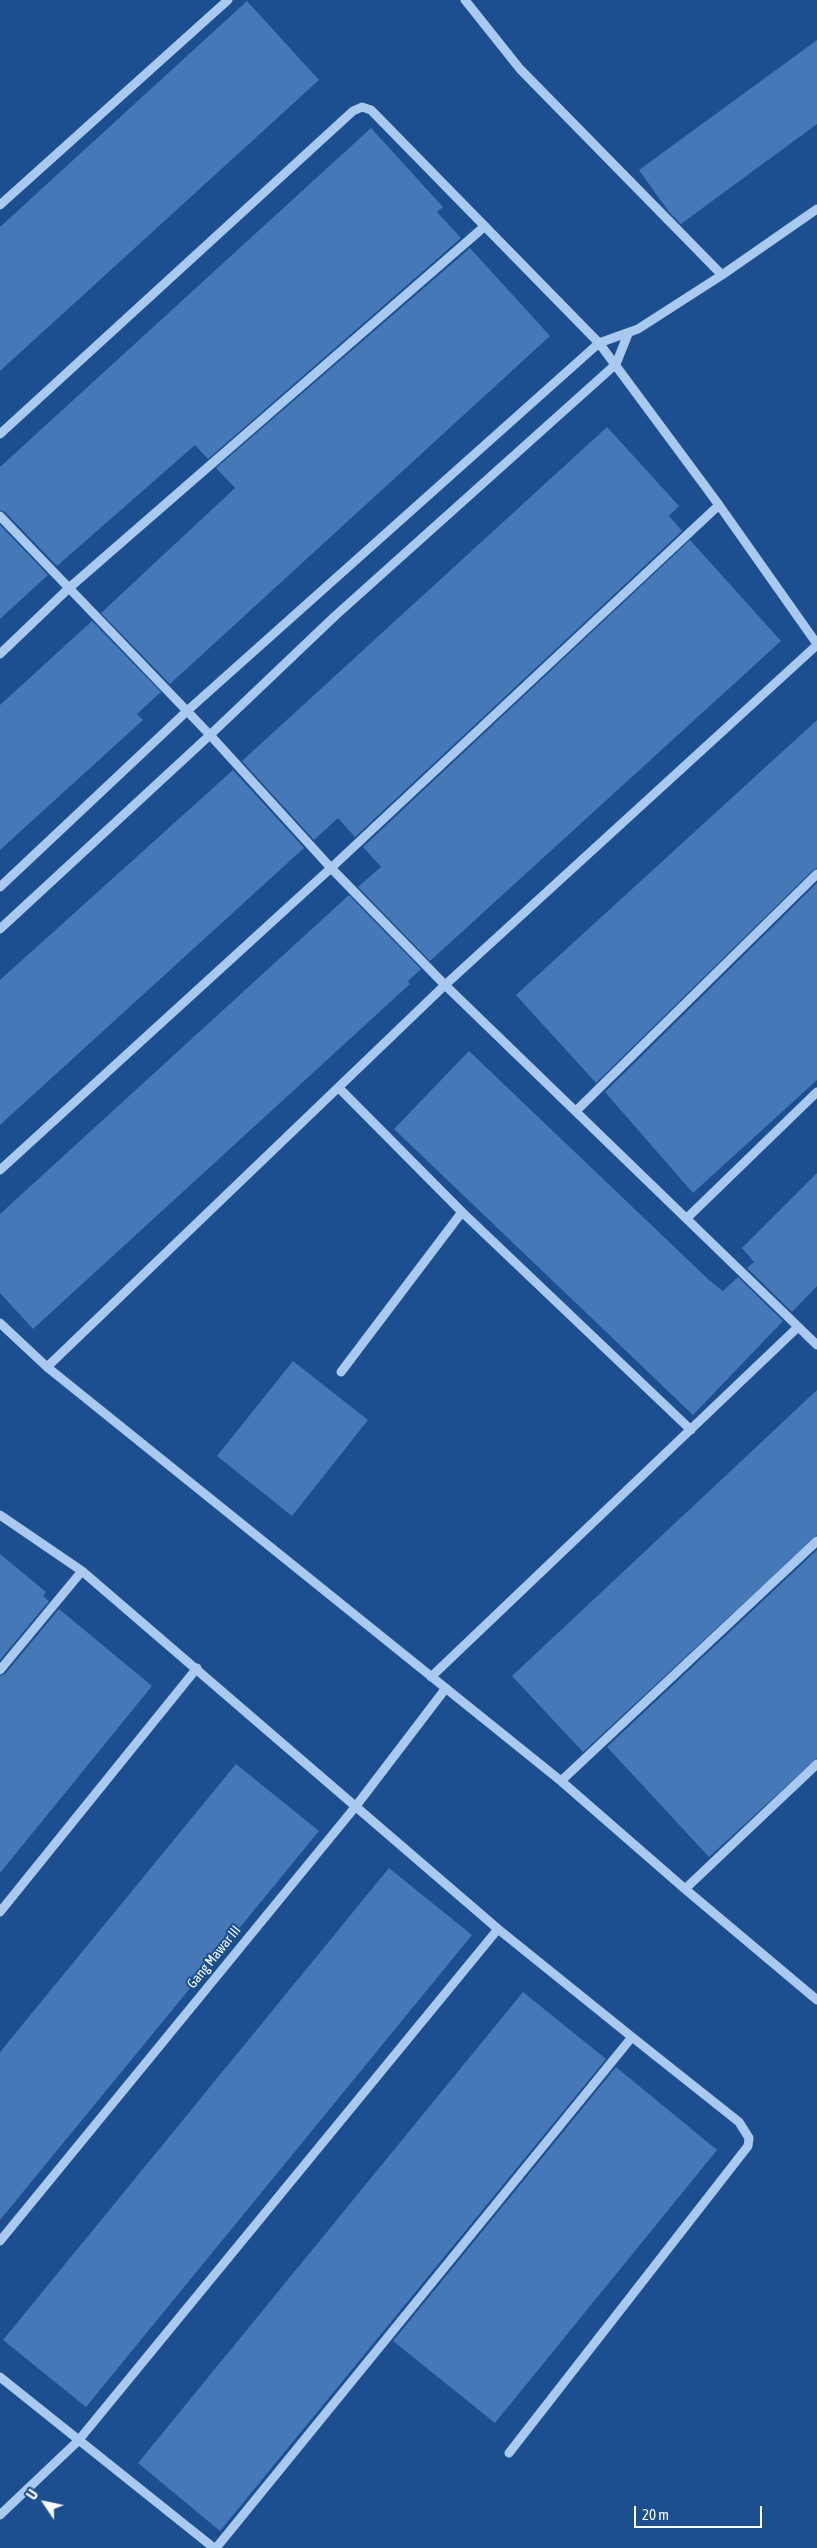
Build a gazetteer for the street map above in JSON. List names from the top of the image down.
{
  "streets": {
    "street": ["Gang Mawar III"]
  },
  "scale_bar": "20 m",
  "north": "top left"
}
